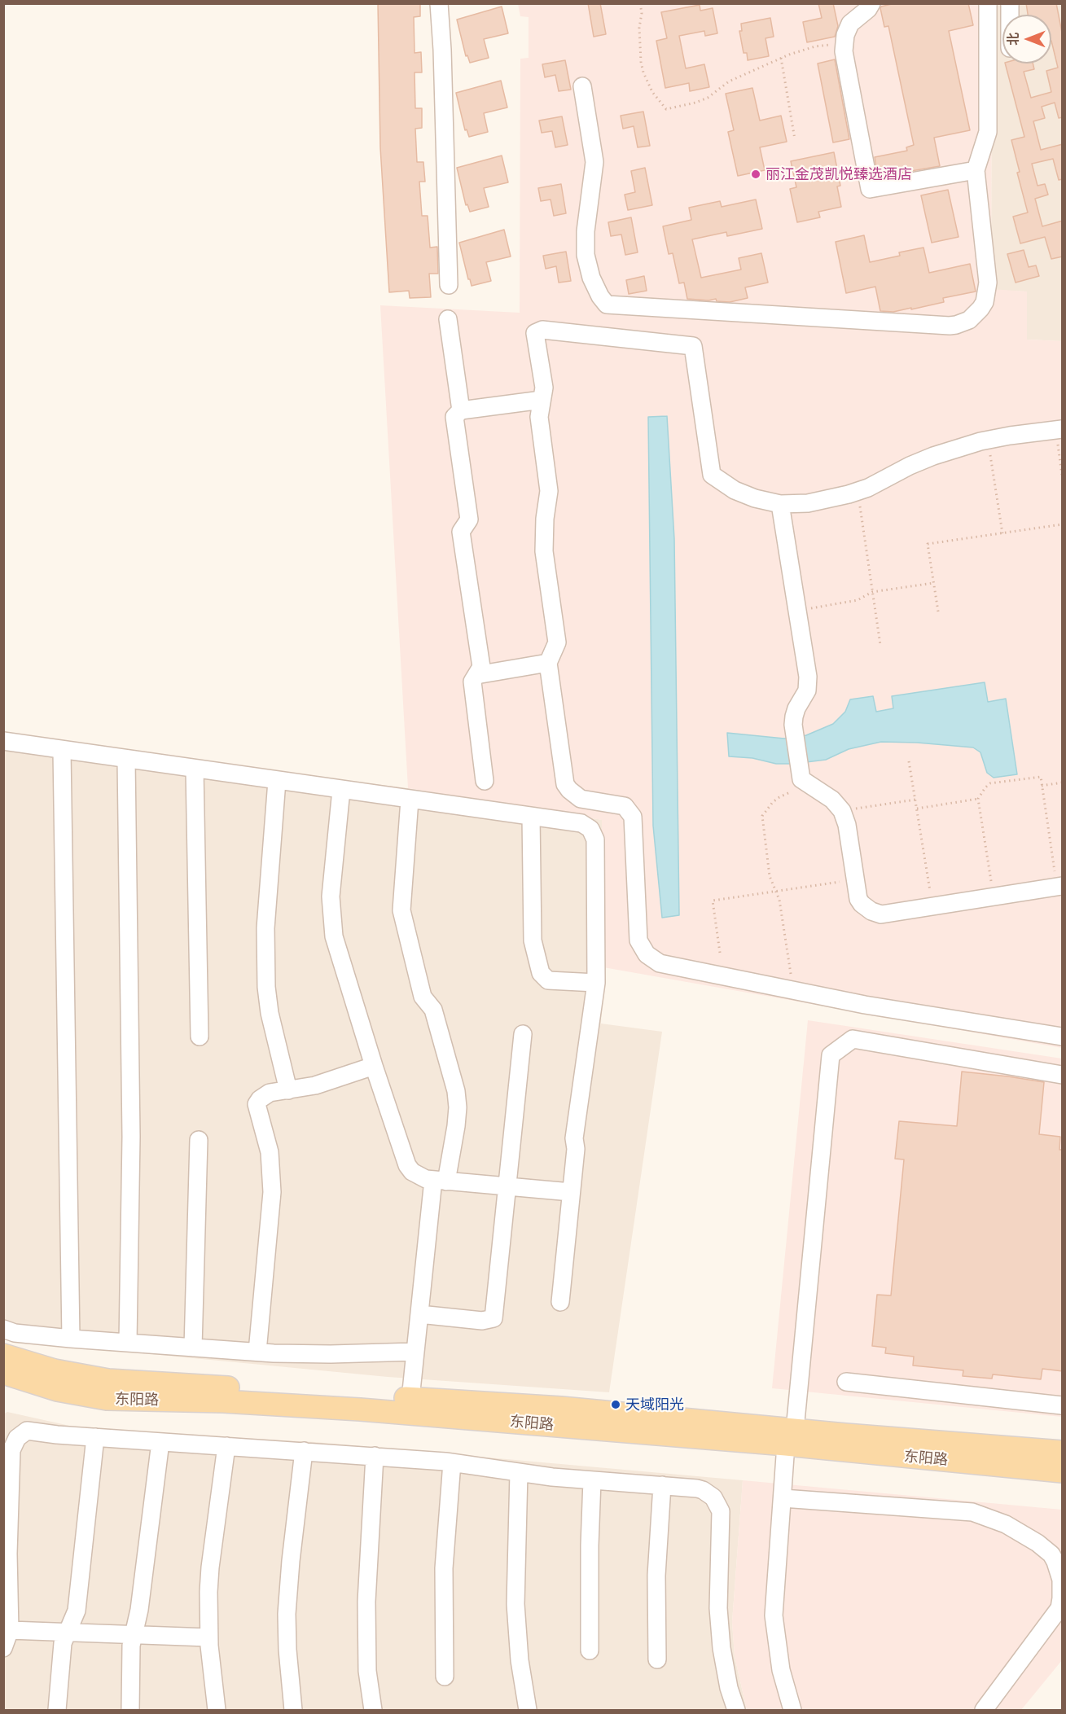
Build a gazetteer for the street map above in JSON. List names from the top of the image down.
{
  "streets": {
    "main road": ["东阳路"]
  },
  "places": ["丽江金茂凯悦臻选酒店", "天域阳光"],
  "north": "left"
}
